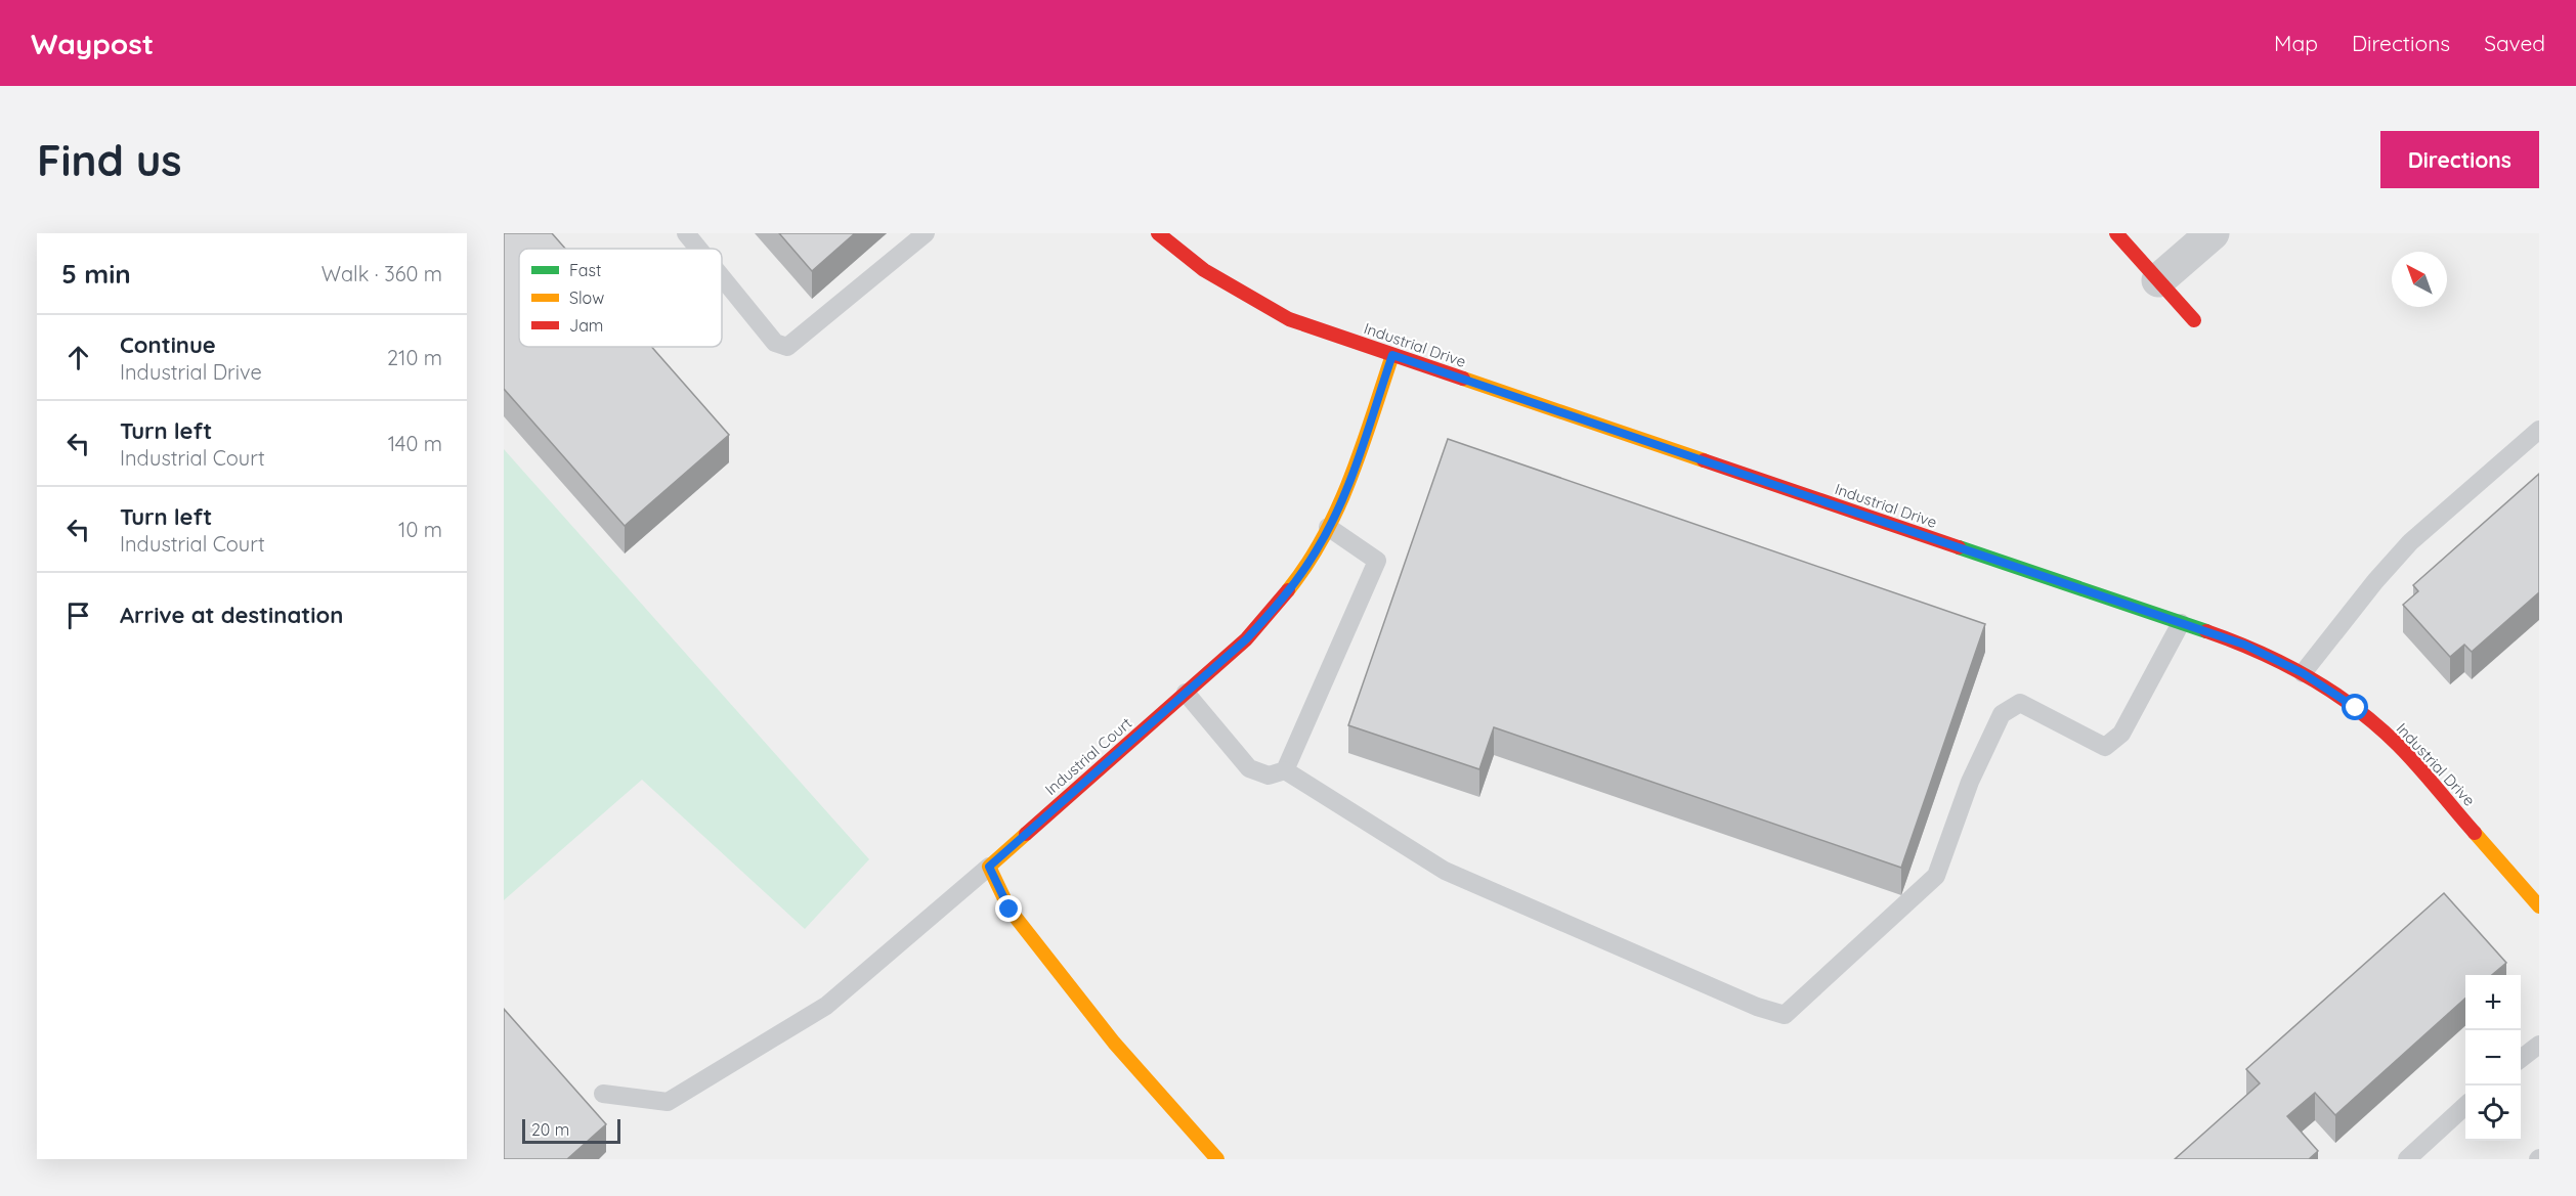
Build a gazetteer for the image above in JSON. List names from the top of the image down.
{
  "streets": {
    "street": ["Industrial Drive", "Industrial Court"]
  },
  "crossings": [
    ["Industrial Drive", "Industrial Court"]
  ],
  "legend": ["Fast", "Slow", "Jam"],
  "scale_bar": "20 m",
  "north": "top left",
  "page": {
    "header": "Waypost",
    "nav": ["Map", "Directions", "Saved"],
    "buttons": "Directions",
    "title": "Find us",
    "heading": ["5 min", "Walk · 360 m"],
    "list": [
      ["Continue", "Industrial Drive", "210 m"],
      ["Turn left", "Industrial Court", "140 m"],
      ["Turn left", "Industrial Court", "10 m"],
      "Arrive at destination"
    ],
    "map_buttons": ["+", "−"],
    "scale": "20 m"
  }
}
